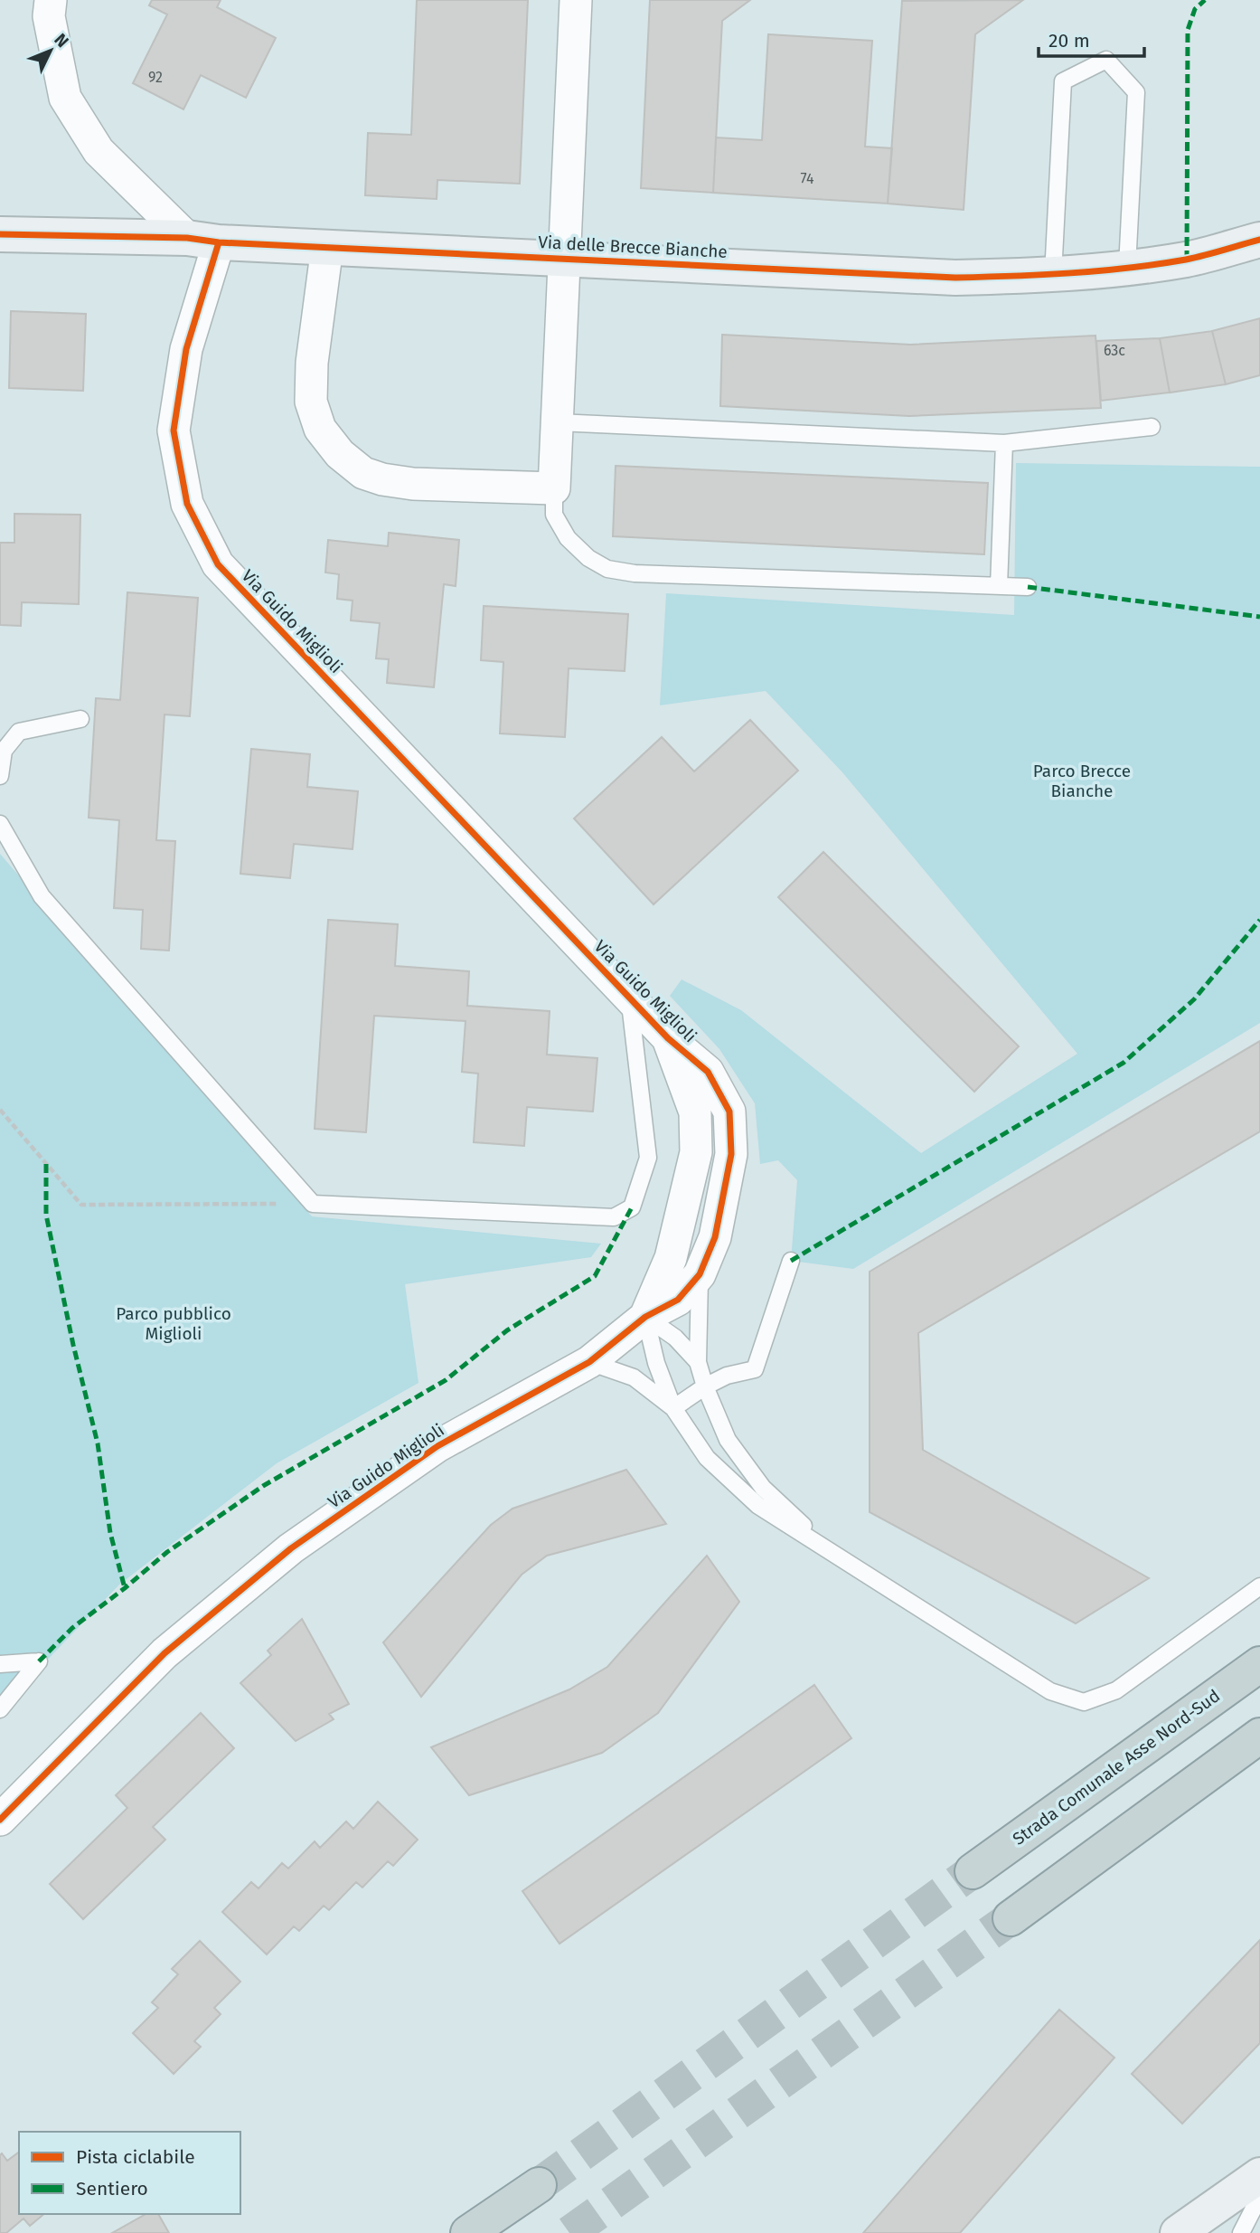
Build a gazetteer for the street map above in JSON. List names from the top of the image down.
{
  "streets": {
    "highway": ["Strada Comunale Asse Nord-Sud"],
    "street": ["Via delle Brecce Bianche", "Via Guido Miglioli"]
  },
  "crossings": [
    ["Via delle Brecce Bianche", "Via Guido Miglioli"]
  ],
  "parks": ["Parco Brecce Bianche", "Parco pubblico Miglioli"],
  "house_numbers": ["92", "74", "63c"],
  "legend": ["Pista ciclabile", "Sentiero"],
  "scale_bar": "20 m",
  "north": "top right"
}
